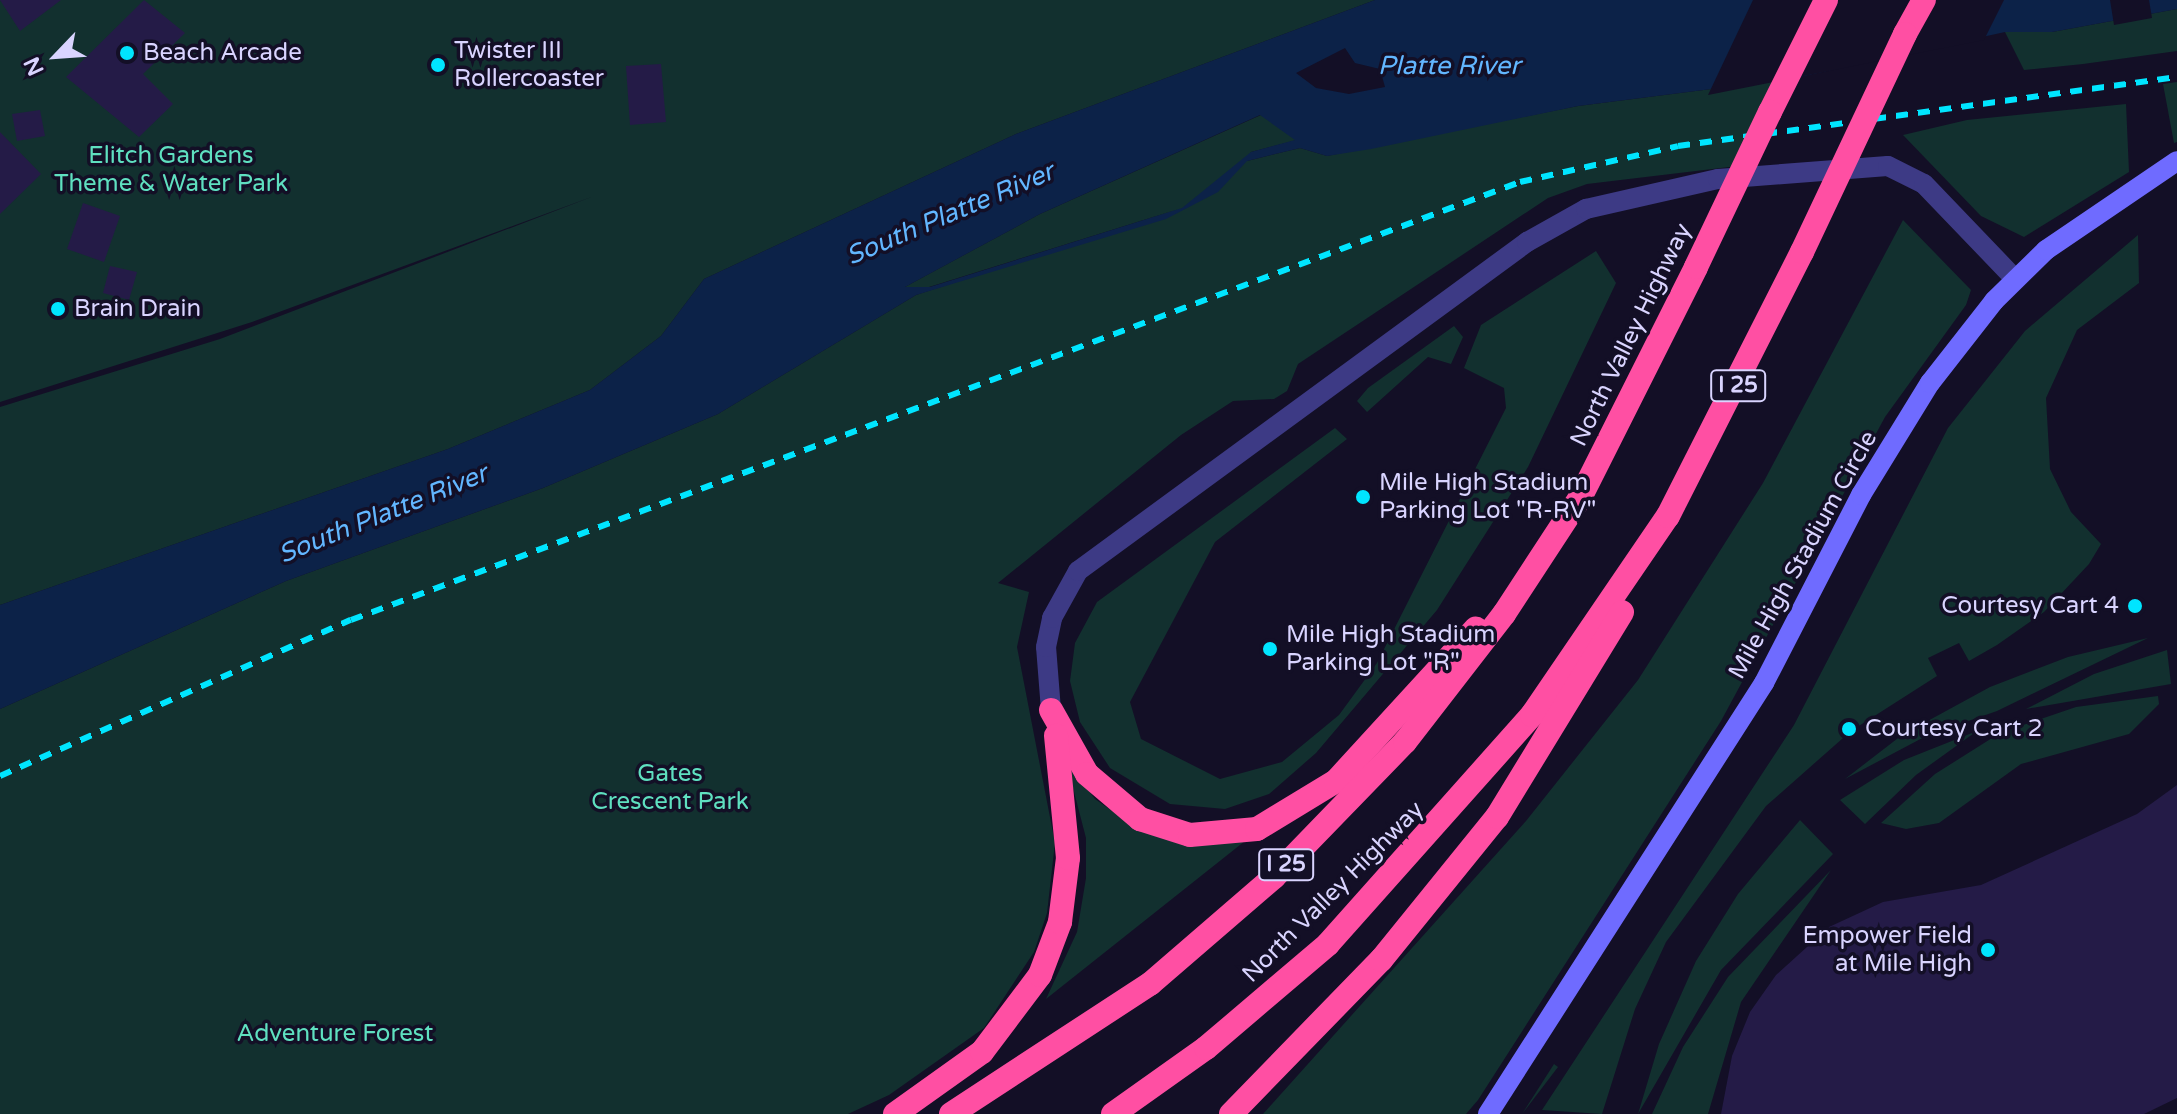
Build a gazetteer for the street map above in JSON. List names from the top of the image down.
{
  "streets": {
    "highway": ["North Valley Highway", "I 25"],
    "street": ["Mile High Stadium Circle"]
  },
  "water": ["Platte River", "South Platte River"],
  "parks": ["Elitch Gardens Theme & Water Park", "Gates Crescent Park", "Adventure Forest"],
  "places": [
    "Beach Arcade",
    "Twister III Rollercoaster",
    "Brain Drain",
    "Mile High Stadium Parking Lot \"R-RV\"",
    "Courtesy Cart 4",
    "Mile High Stadium Parking Lot \"R\"",
    "Courtesy Cart 2",
    "Empower Field at Mile High"
  ],
  "north": "bottom left"
}
